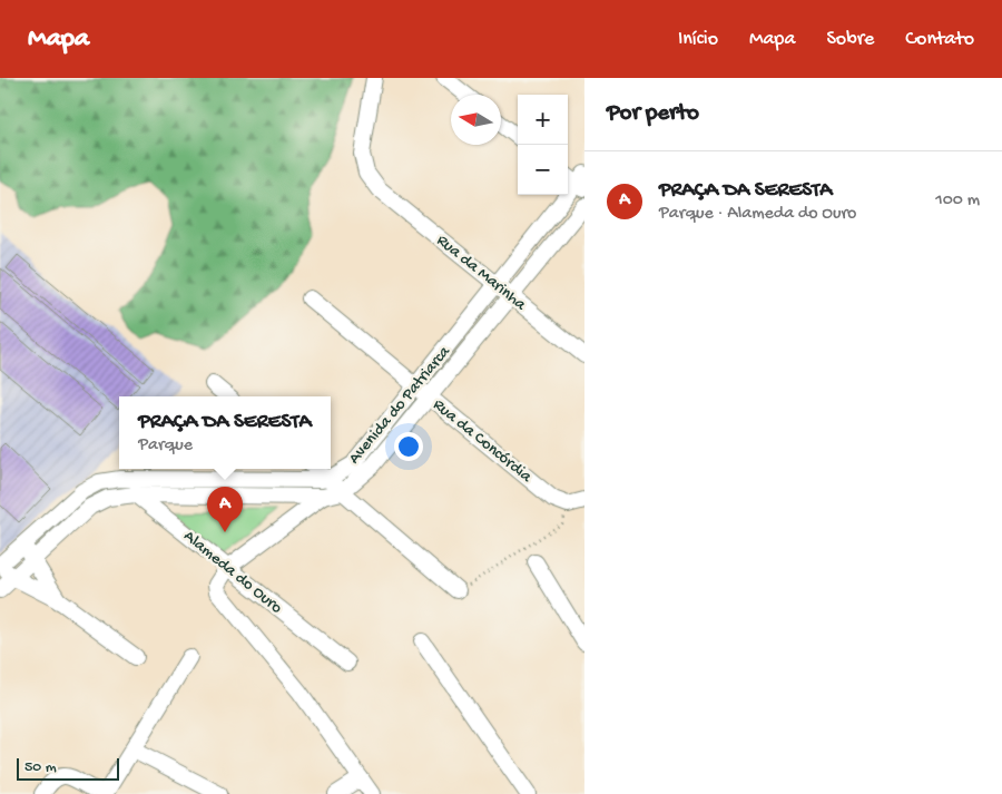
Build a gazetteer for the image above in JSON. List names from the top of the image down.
{
  "streets": {
    "street": [
      "Rua da Marinha",
      "Avenida do Patriarca",
      "Rua da Concórdia",
      "Alameda do Ouro"
    ]
  },
  "crossings": [
    ["Rua da Marinha", "Avenida do Patriarca"],
    ["Avenida do Patriarca", "Rua da Concórdia"],
    ["Avenida do Patriarca", "Alameda do Ouro"]
  ],
  "scale_bar": "50 m",
  "north": "left",
  "page": {
    "header": "Mapa",
    "nav": [
      "Início",
      "Mapa",
      "Sobre",
      "Contato"
    ],
    "heading": "Por perto",
    "map_buttons": ["+", "−"],
    "list": [
      {
        "mark": "A",
        "name": "PRAÇA DA SERESTA",
        "note": "Parque · Alameda do Ouro",
        "value": "100 m"
      }
    ],
    "popup": ["PRAÇA DA SERESTA", "Parque"],
    "pins": "A",
    "scale": "50 m"
  }
}
